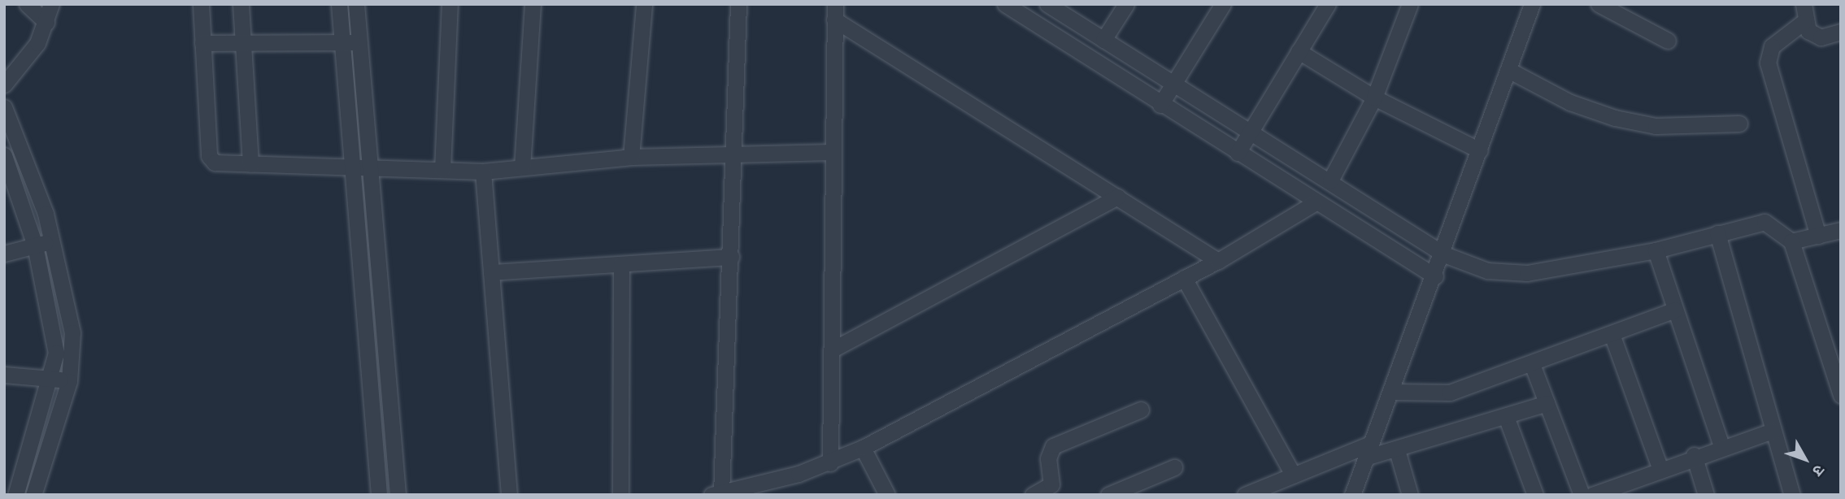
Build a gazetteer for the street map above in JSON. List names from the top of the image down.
{
  "north": "bottom right"
}
